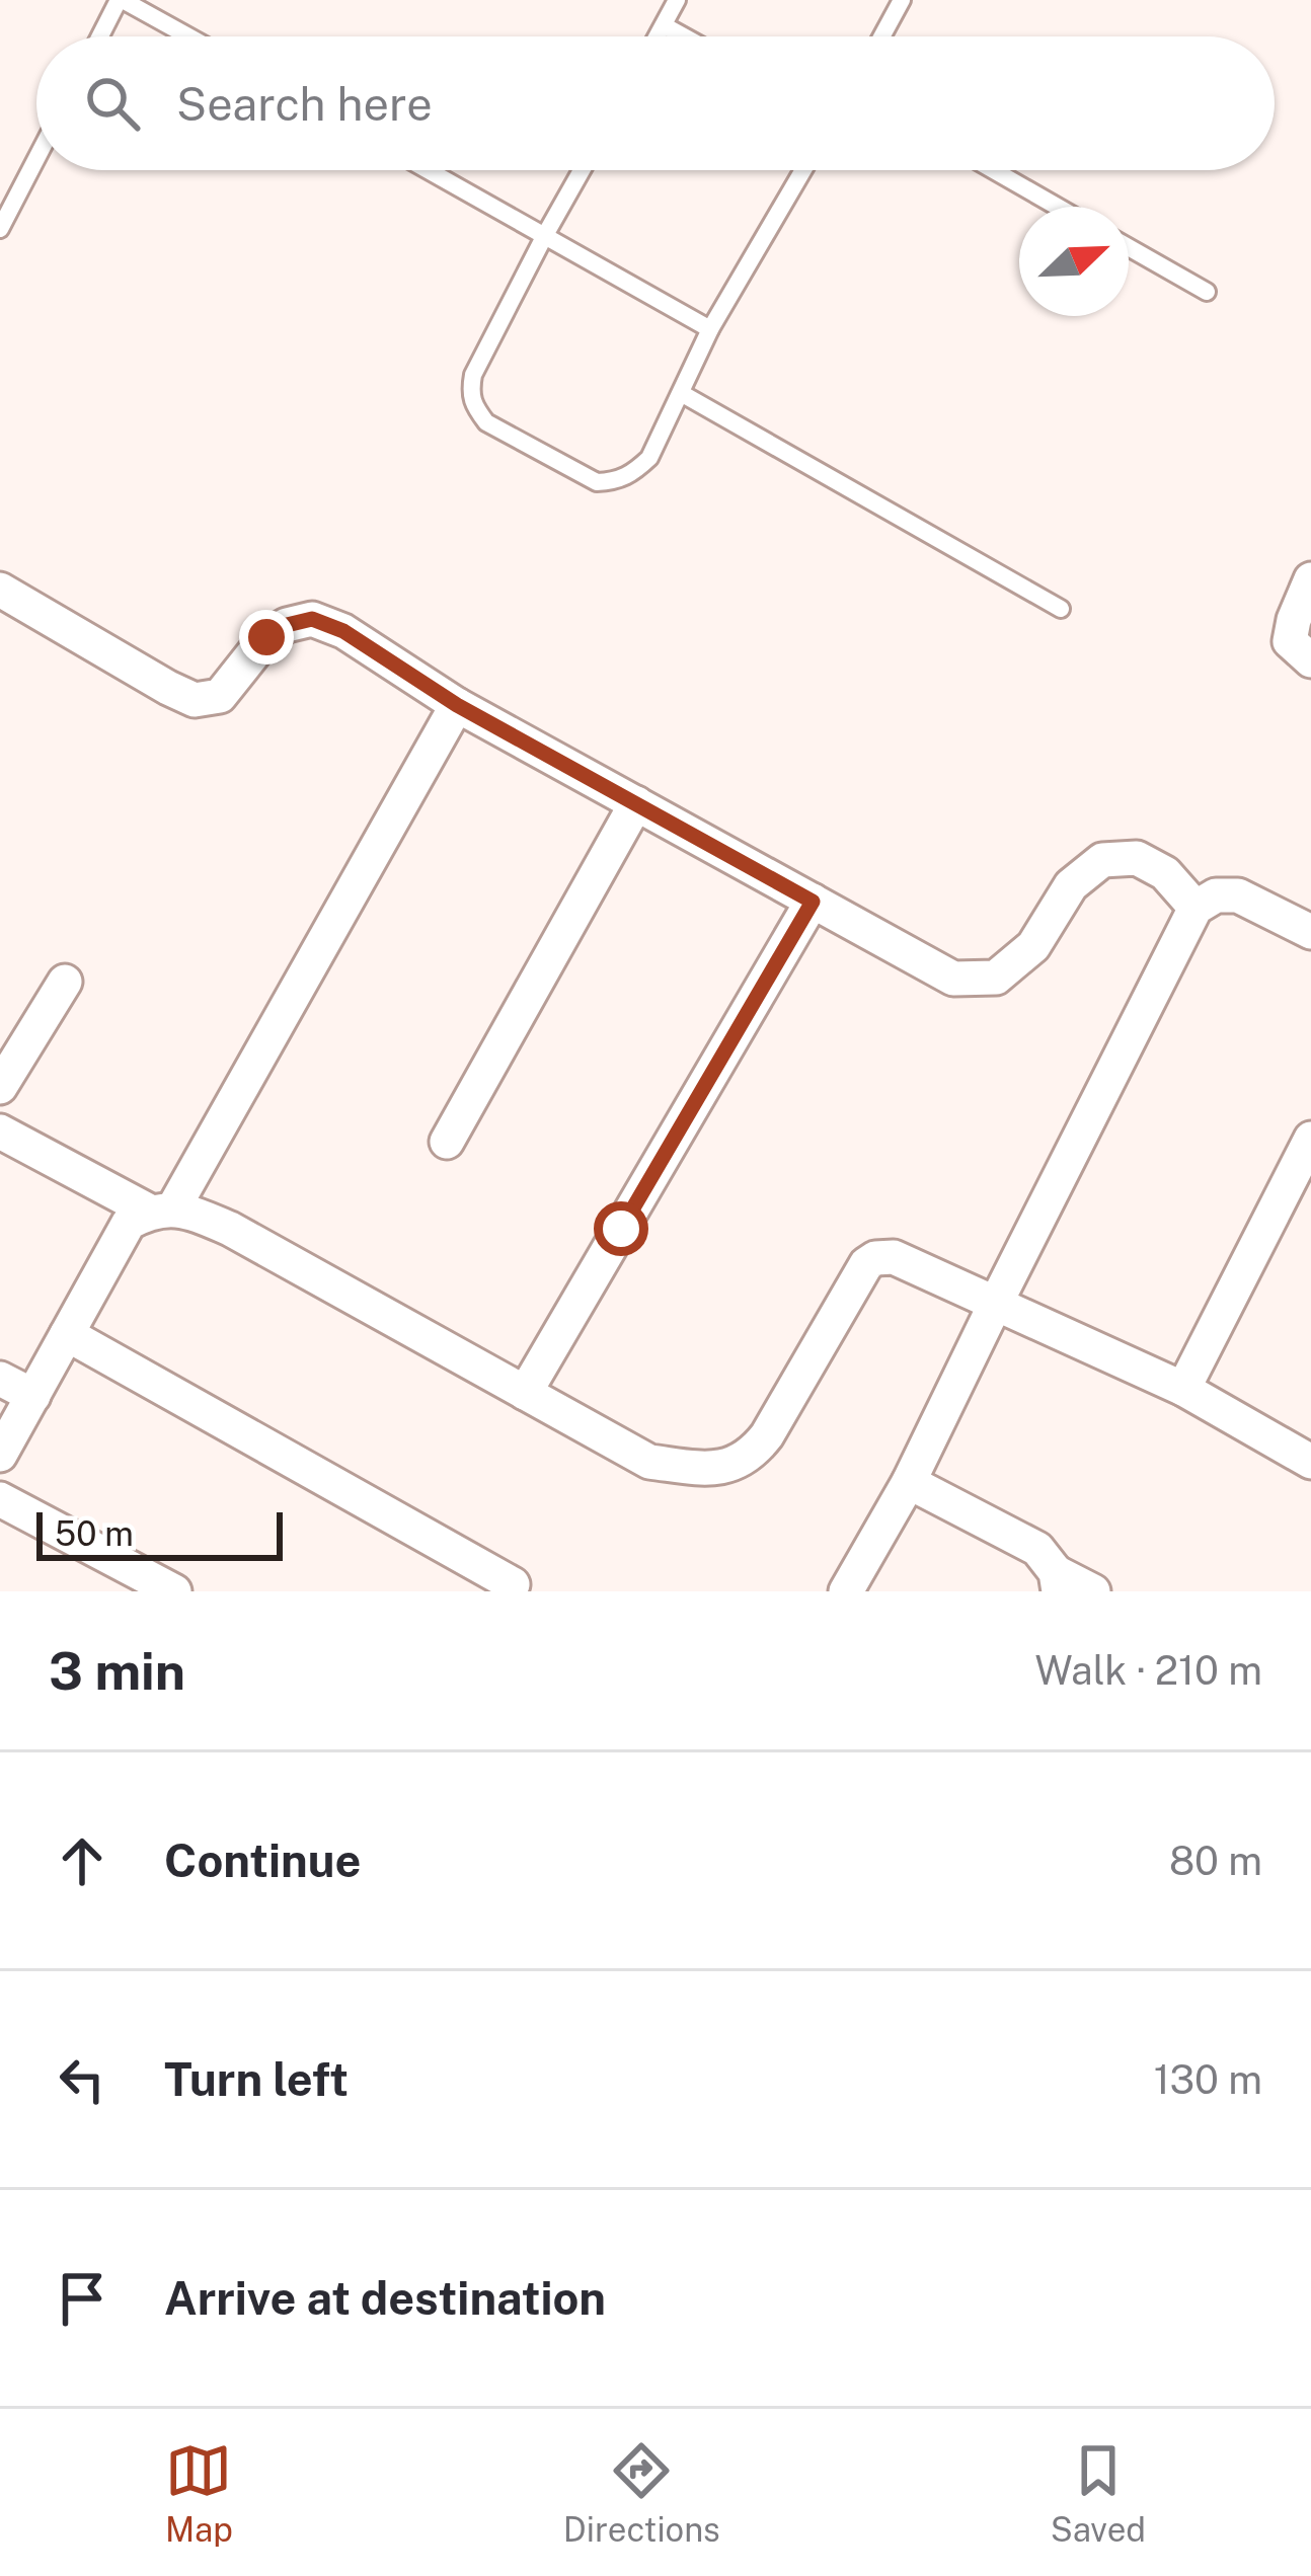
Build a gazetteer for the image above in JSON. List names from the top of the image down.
{
  "scale_bar": "50 m",
  "north": "top right",
  "page": {
    "search": "Search here",
    "scale": "50 m",
    "heading": ["3 min", "Walk · 210 m"],
    "list": [
      ["Continue", "80 m"],
      ["Turn left", "130 m"],
      "Arrive at destination"
    ],
    "nav": ["Map", "Directions", "Saved"]
  }
}
